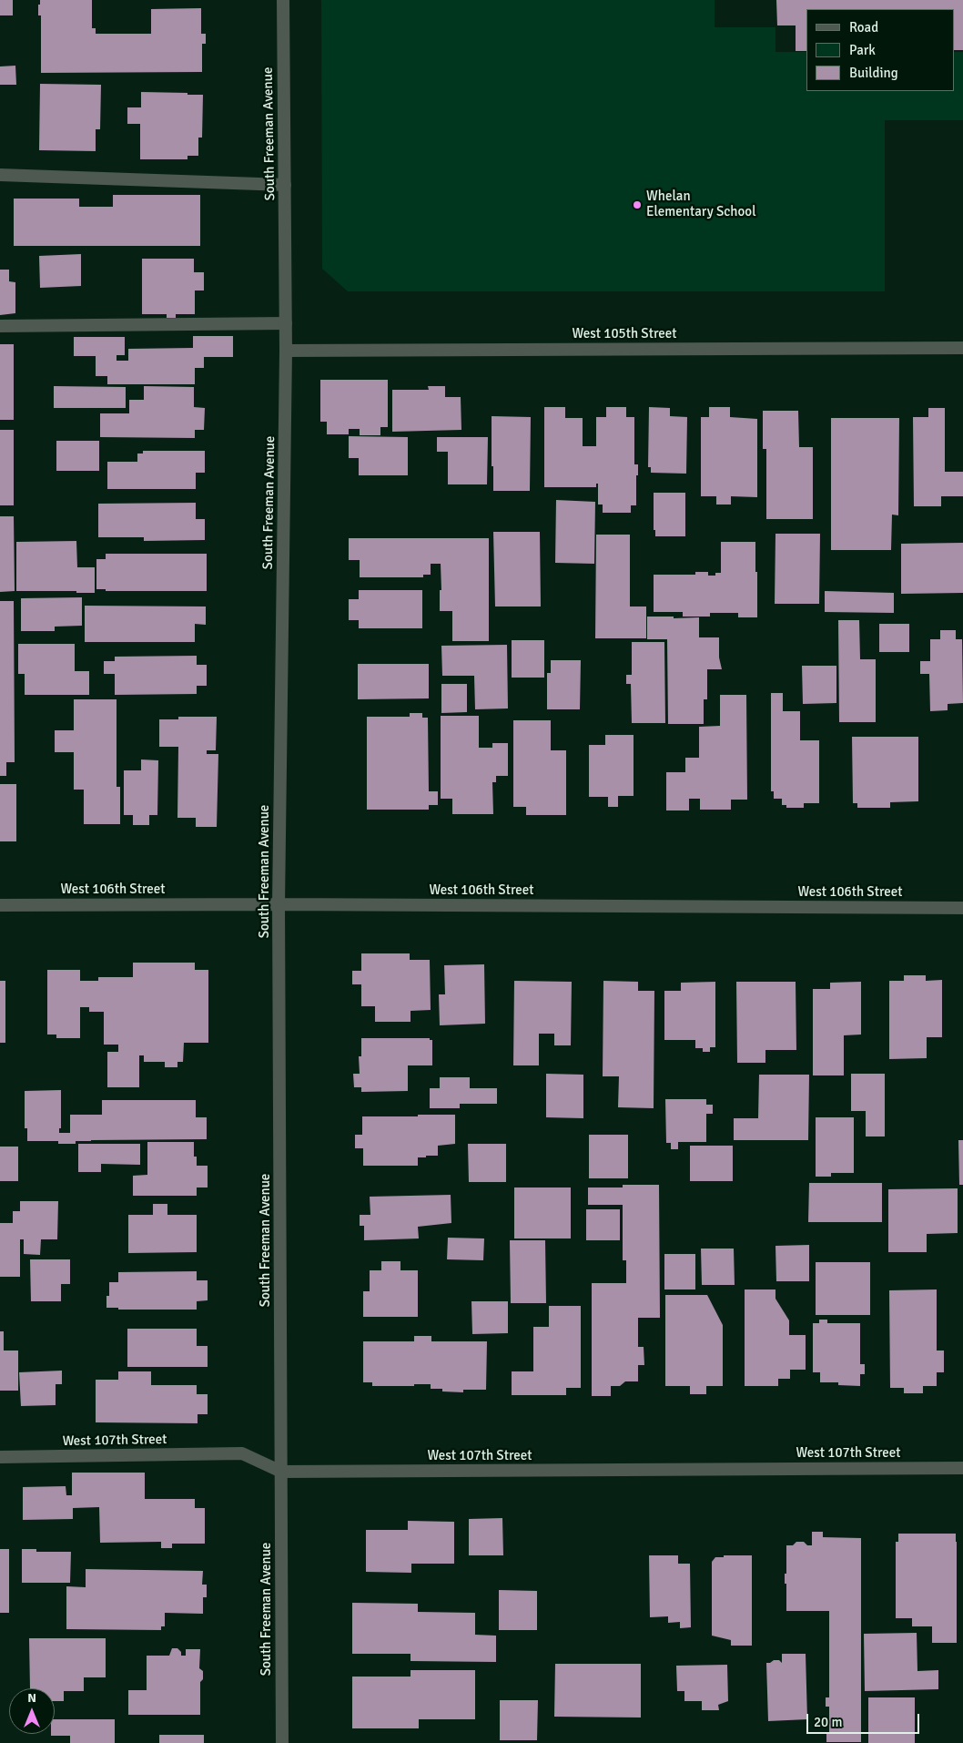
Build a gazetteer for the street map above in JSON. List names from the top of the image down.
{
  "streets": {
    "street": [
      "South Freeman Avenue",
      "West 105th Street",
      "West 106th Street",
      "West 107th Street"
    ]
  },
  "crossings": [
    ["South Freeman Avenue", "West 105th Street"],
    ["South Freeman Avenue", "West 106th Street"],
    ["South Freeman Avenue", "West 107th Street"]
  ],
  "places": ["Whelan Elementary School"],
  "legend": ["Road", "Park", "Building"],
  "scale_bar": "20 m",
  "north": "top"
}
